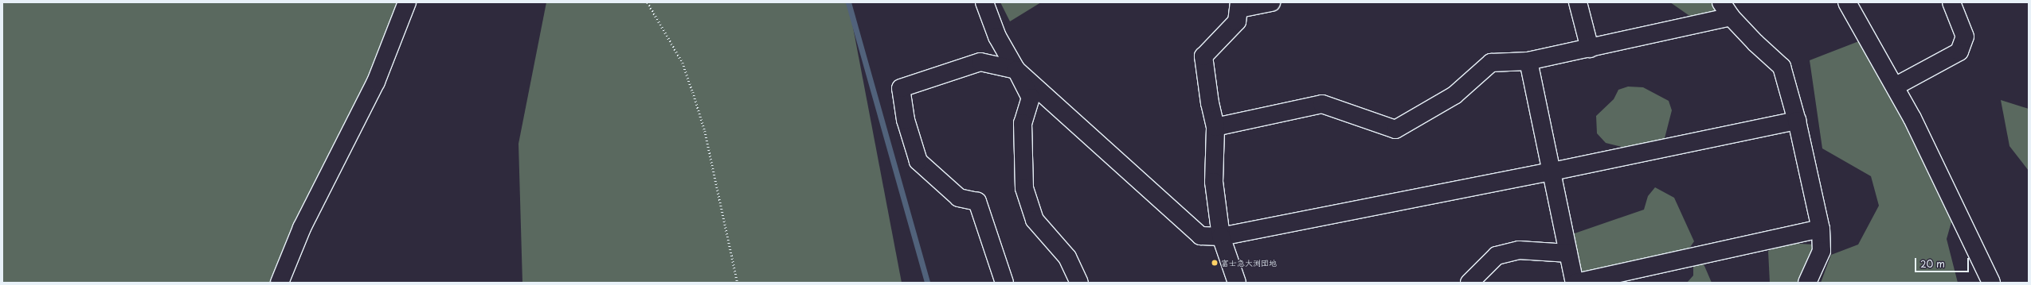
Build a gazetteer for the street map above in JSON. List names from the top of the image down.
{
  "places": ["富士急大渕団地"],
  "scale_bar": "20 m"
}
